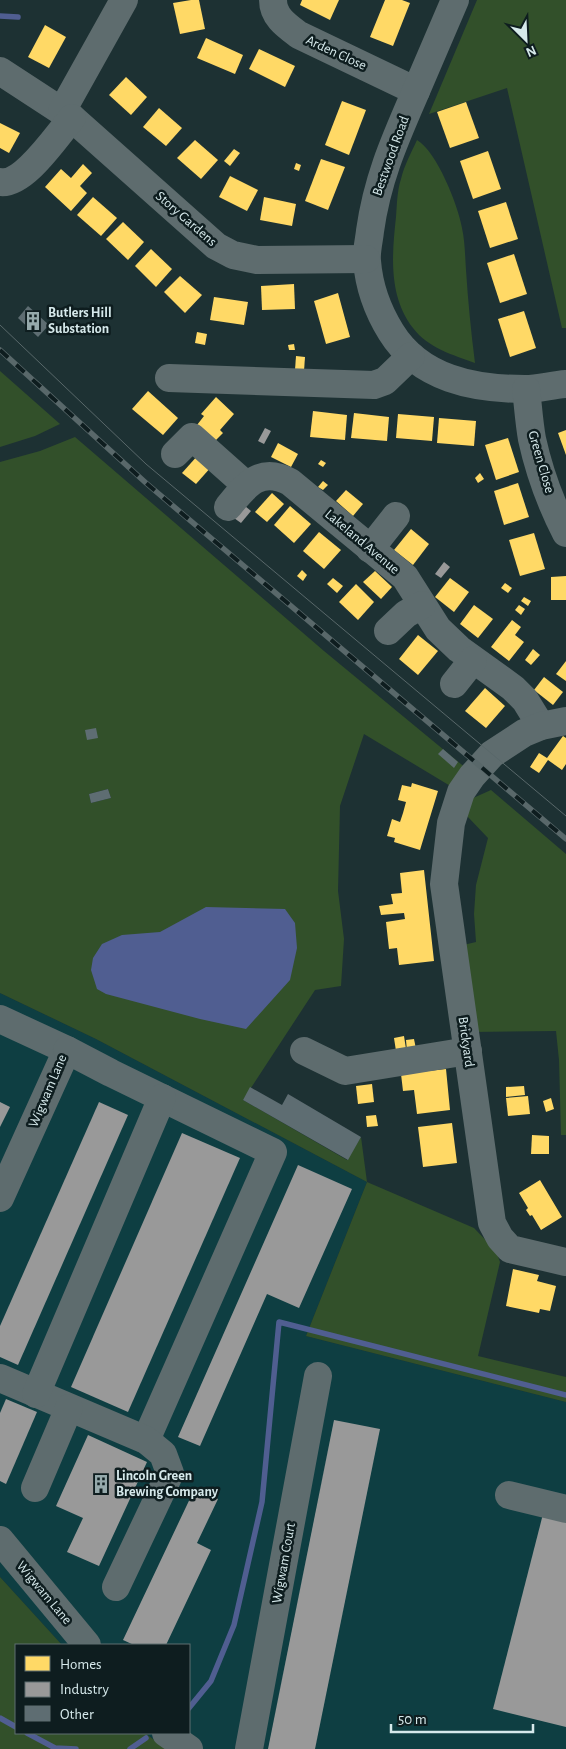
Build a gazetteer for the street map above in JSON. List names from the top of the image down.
{
  "streets": {
    "street": [
      "Arden Close",
      "Bestwood Road",
      "Story Gardens",
      "Green Close",
      "Lakeland Avenue",
      "Brickyard",
      "Wigwam Lane",
      "Wigwam Court"
    ]
  },
  "crossings": [
    ["Arden Close", "Bestwood Road"],
    ["Bestwood Road", "Story Gardens"],
    ["Bestwood Road", "Green Close"],
    ["Lakeland Avenue", "Brickyard"]
  ],
  "places": {
    "building": ["Butlers Hill Substation", "Lincoln Green Brewing Company"]
  },
  "legend": ["Homes", "Industry", "Other"],
  "scale_bar": "50 m",
  "north": "bottom right"
}
